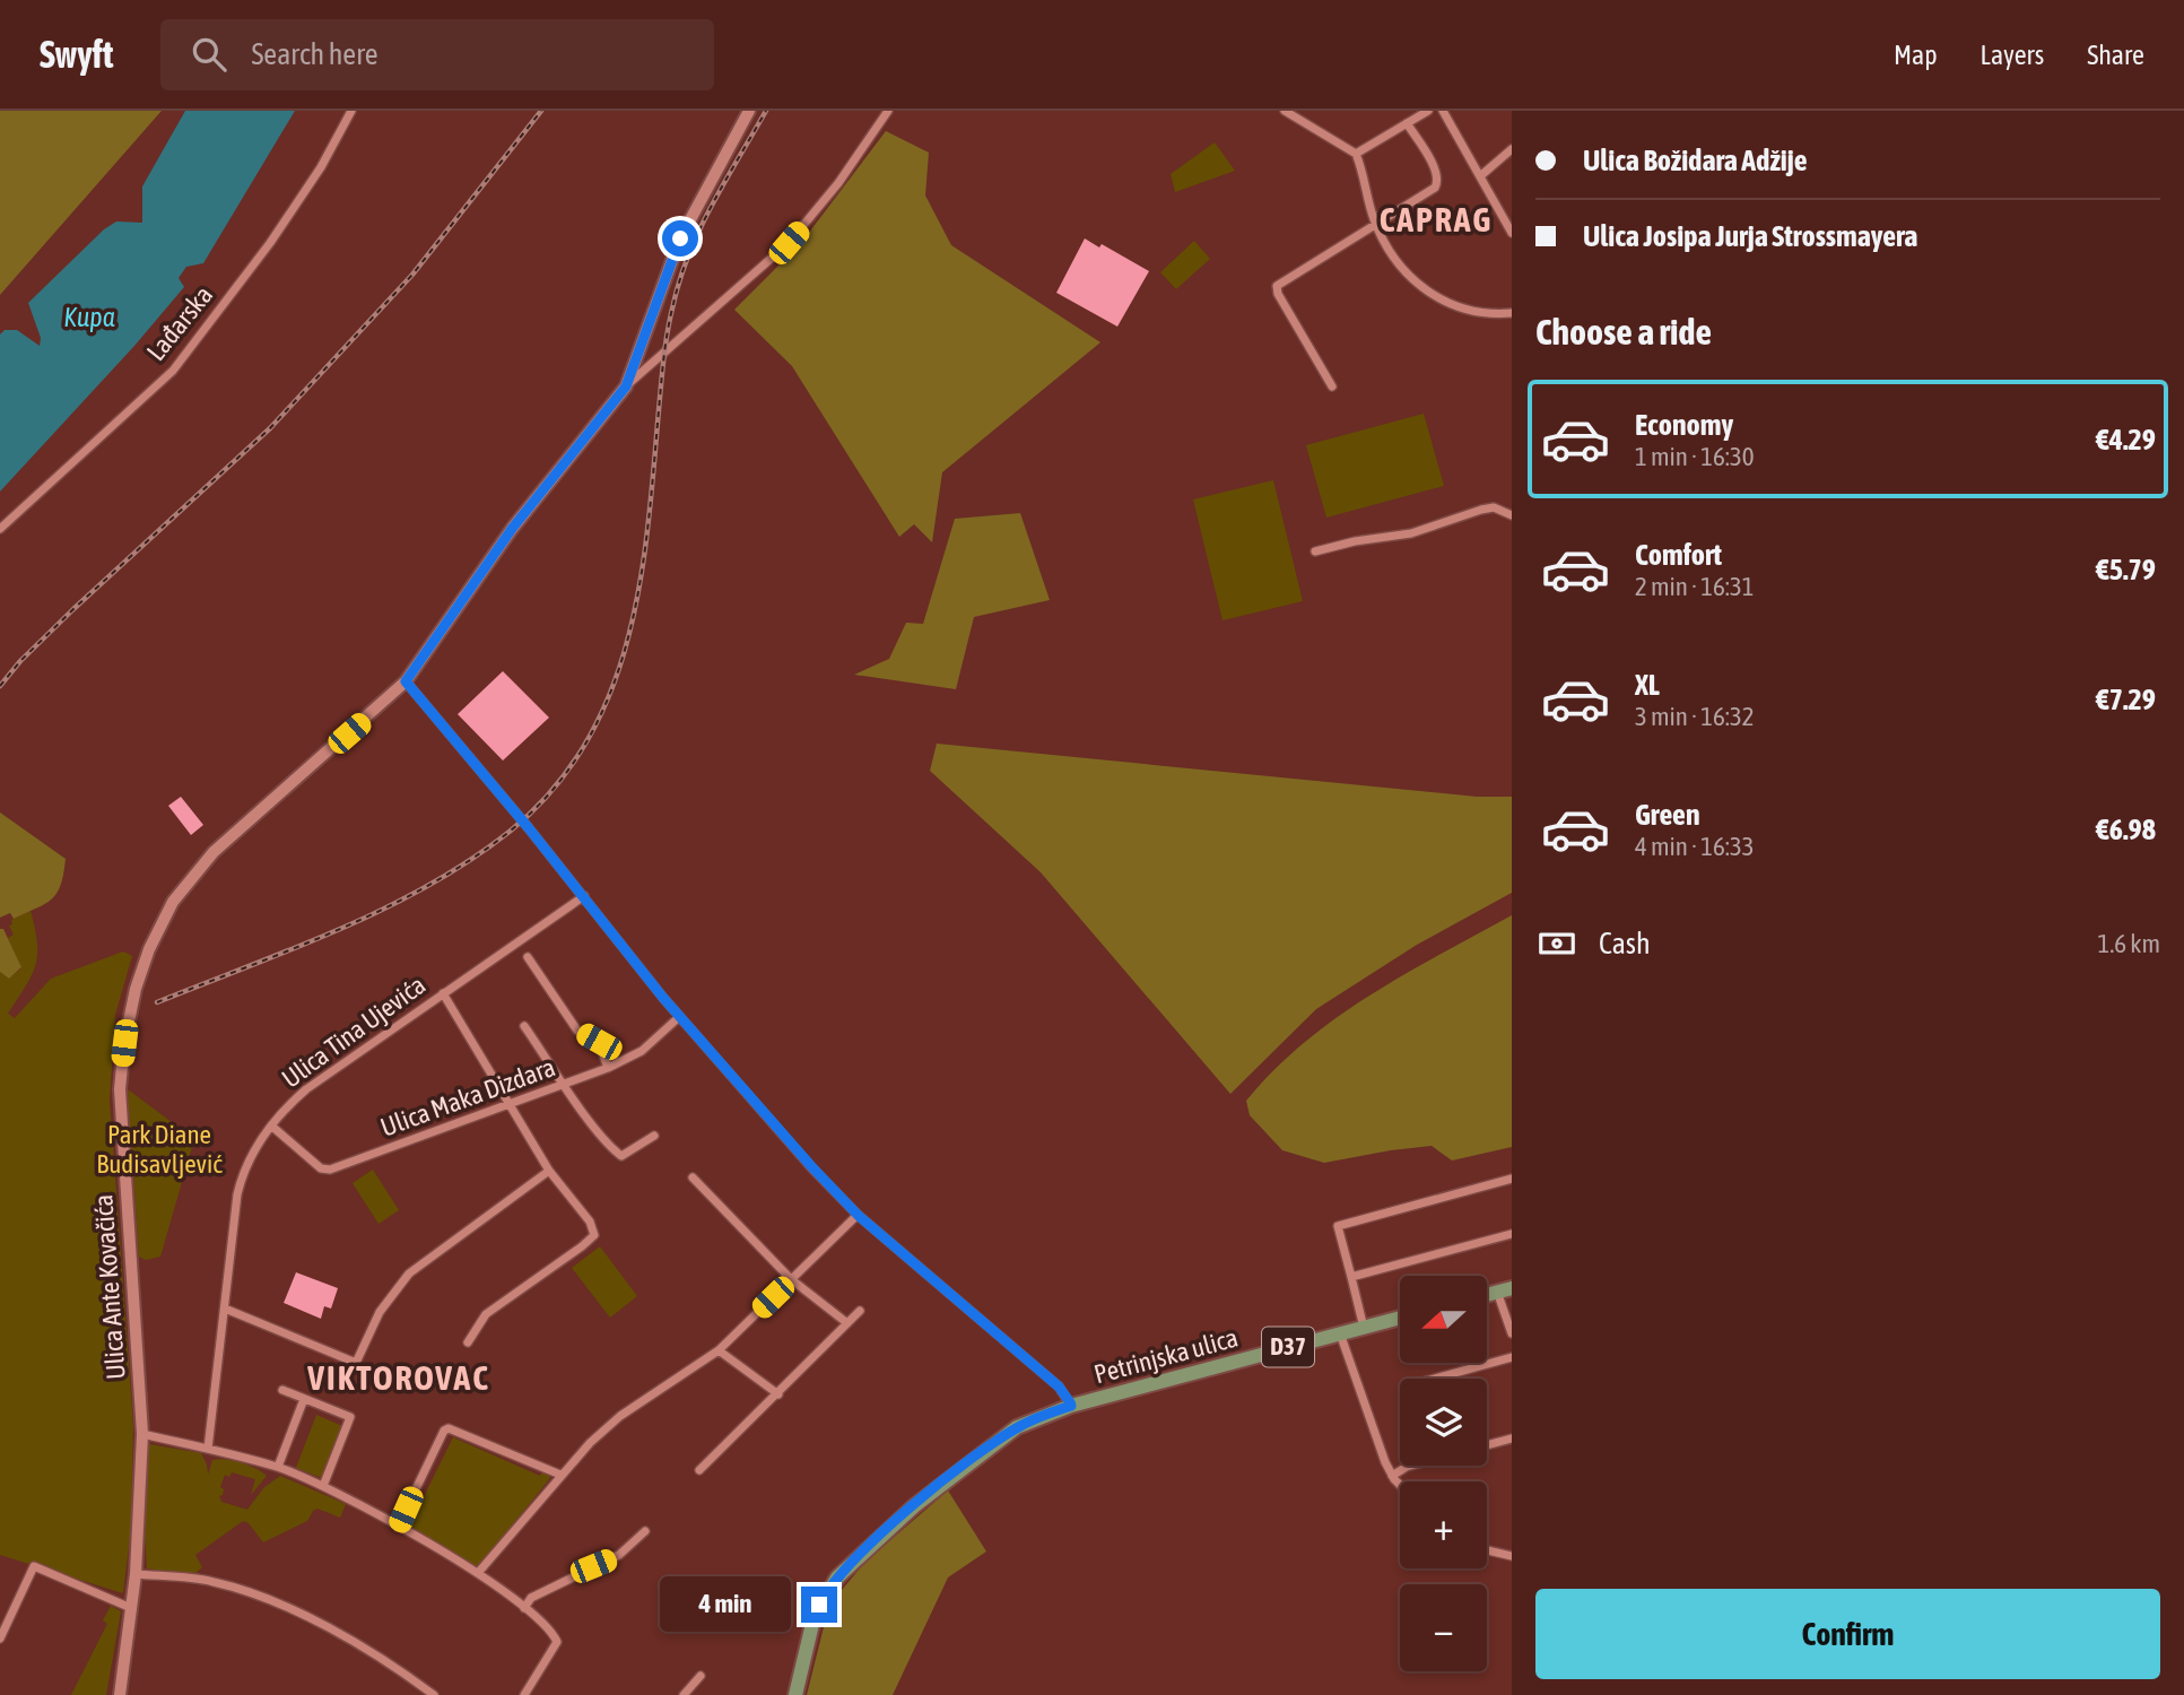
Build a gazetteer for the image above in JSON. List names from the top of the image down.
{
  "streets": {
    "main road": ["Ulica Ante Kovačića", "D37", "Petrinjska ulica"],
    "street": ["Lađarska", "Ulica Tina Ujevića", "Ulica Maka Dizdara"]
  },
  "crossings": [
    ["Ulica Tina Ujevića", "Ulica Maka Dizdara"],
    ["D37", "Petrinjska ulica"]
  ],
  "districts": ["CAPRAG", "VIKTOROVAC"],
  "water": ["Kupa"],
  "parks": ["Park Diane Budisavljević"],
  "north": "left",
  "page": {
    "header": "Swyft",
    "search": "Search here",
    "nav": ["Map", "Layers", "Share"],
    "banner": ["Ulica Božidara Adžije", "Ulica Josipa Jurja Strossmayera"],
    "heading": "Choose a ride",
    "list": [
      {
        "name": "Economy",
        "note": "1 min · 16:30",
        "value": "€4.29"
      },
      {
        "name": "Comfort",
        "note": "2 min · 16:31",
        "value": "€5.79"
      },
      {
        "name": "XL",
        "note": "3 min · 16:32",
        "value": "€7.29"
      },
      {
        "name": "Green",
        "note": "4 min · 16:33",
        "value": "€6.98"
      }
    ],
    "pay": ["Cash", "1.6 km"],
    "map_buttons": ["+", "−"],
    "buttons": "Confirm",
    "bubble": "4 min"
  }
}
